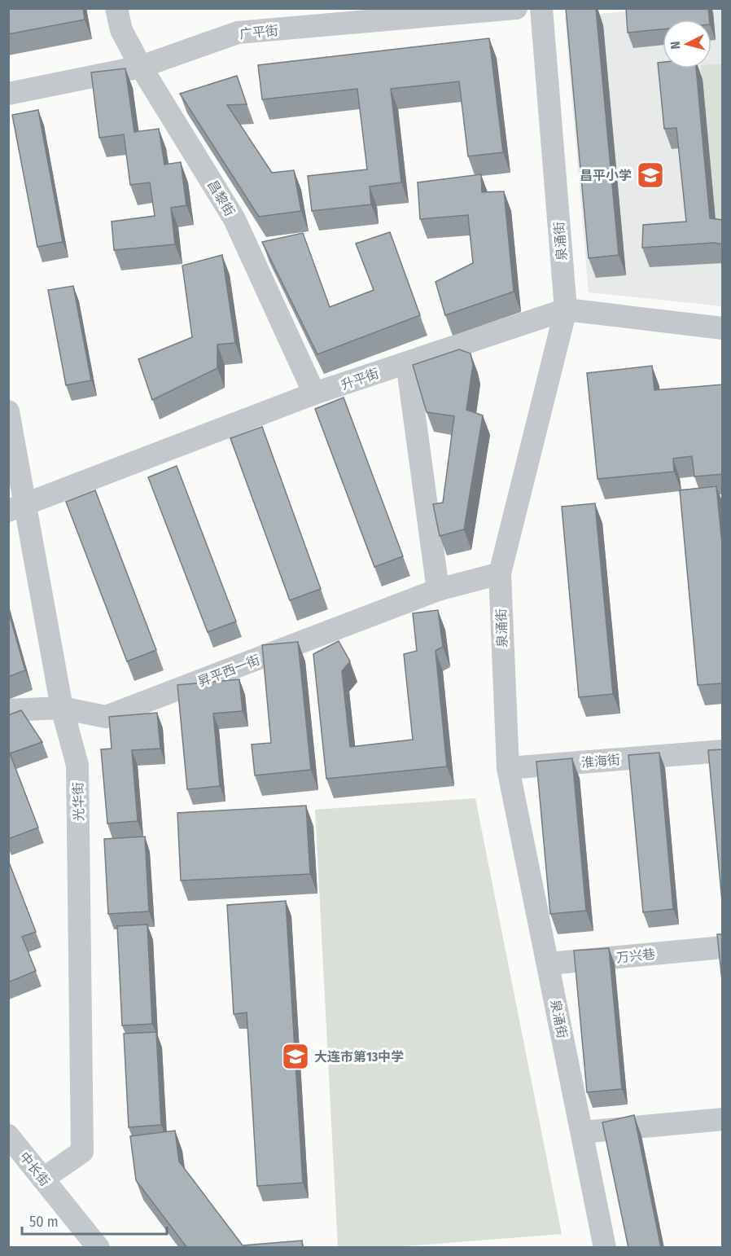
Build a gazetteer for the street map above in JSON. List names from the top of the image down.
{
  "streets": {
    "street": [
      "广平街",
      "昌黎街",
      "泉涌街",
      "升平街",
      "昇平西一街",
      "淮海街",
      "光华街",
      "万兴巷",
      "中长街"
    ]
  },
  "crossings": [
    ["广平街", "昌黎街"],
    ["昌黎街", "升平街"],
    ["泉涌街", "升平街"],
    ["泉涌街", "昇平西一街"],
    ["泉涌街", "淮海街"],
    ["泉涌街", "万兴巷"],
    ["升平街", "光华街"],
    ["昇平西一街", "光华街"],
    ["光华街", "中长街"]
  ],
  "places": {
    "school or university": ["昌平小学", "大连市第13中学"]
  },
  "scale_bar": "50 m",
  "north": "left"
}
